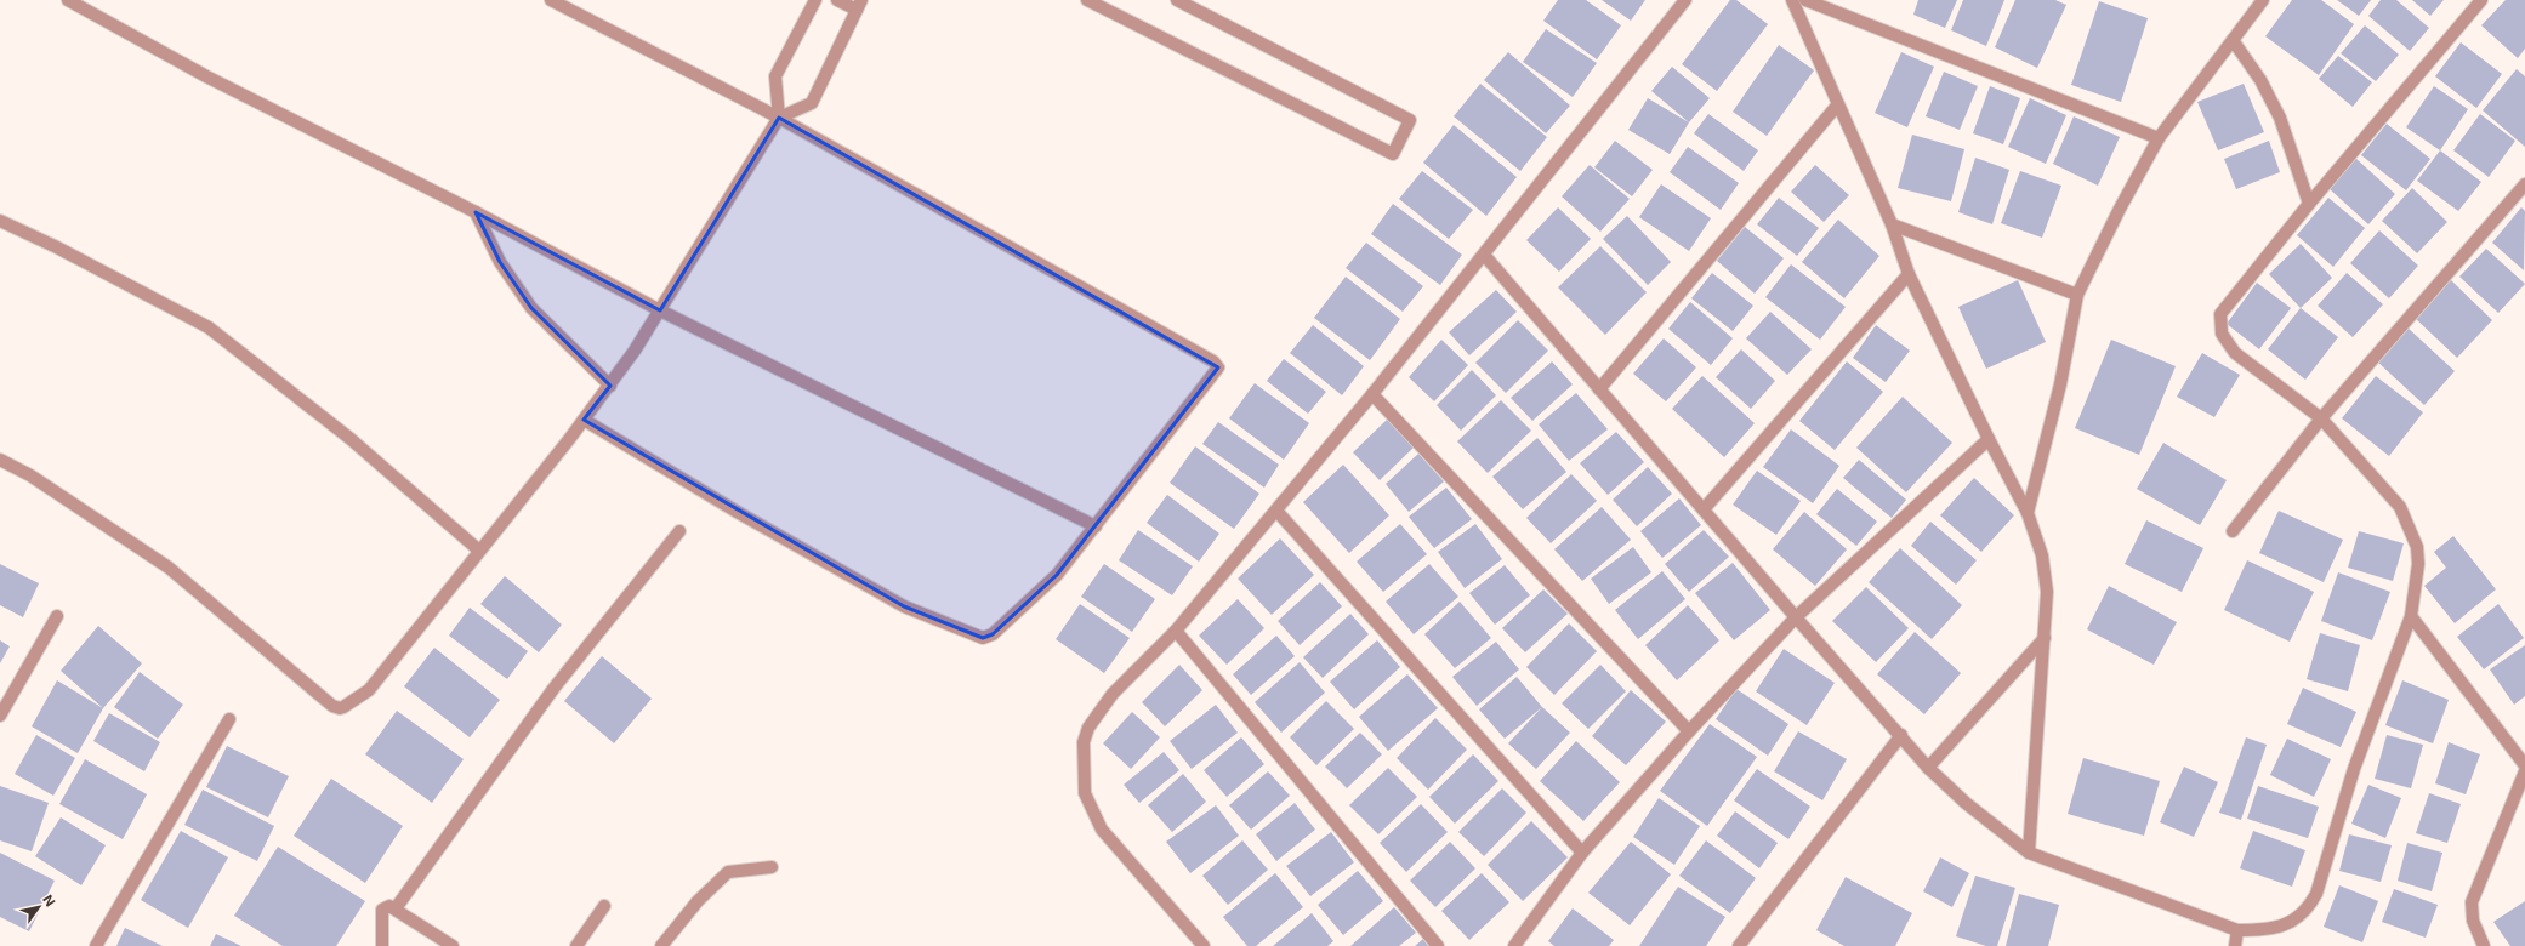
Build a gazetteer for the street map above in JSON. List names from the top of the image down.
{
  "north": "top right"
}
